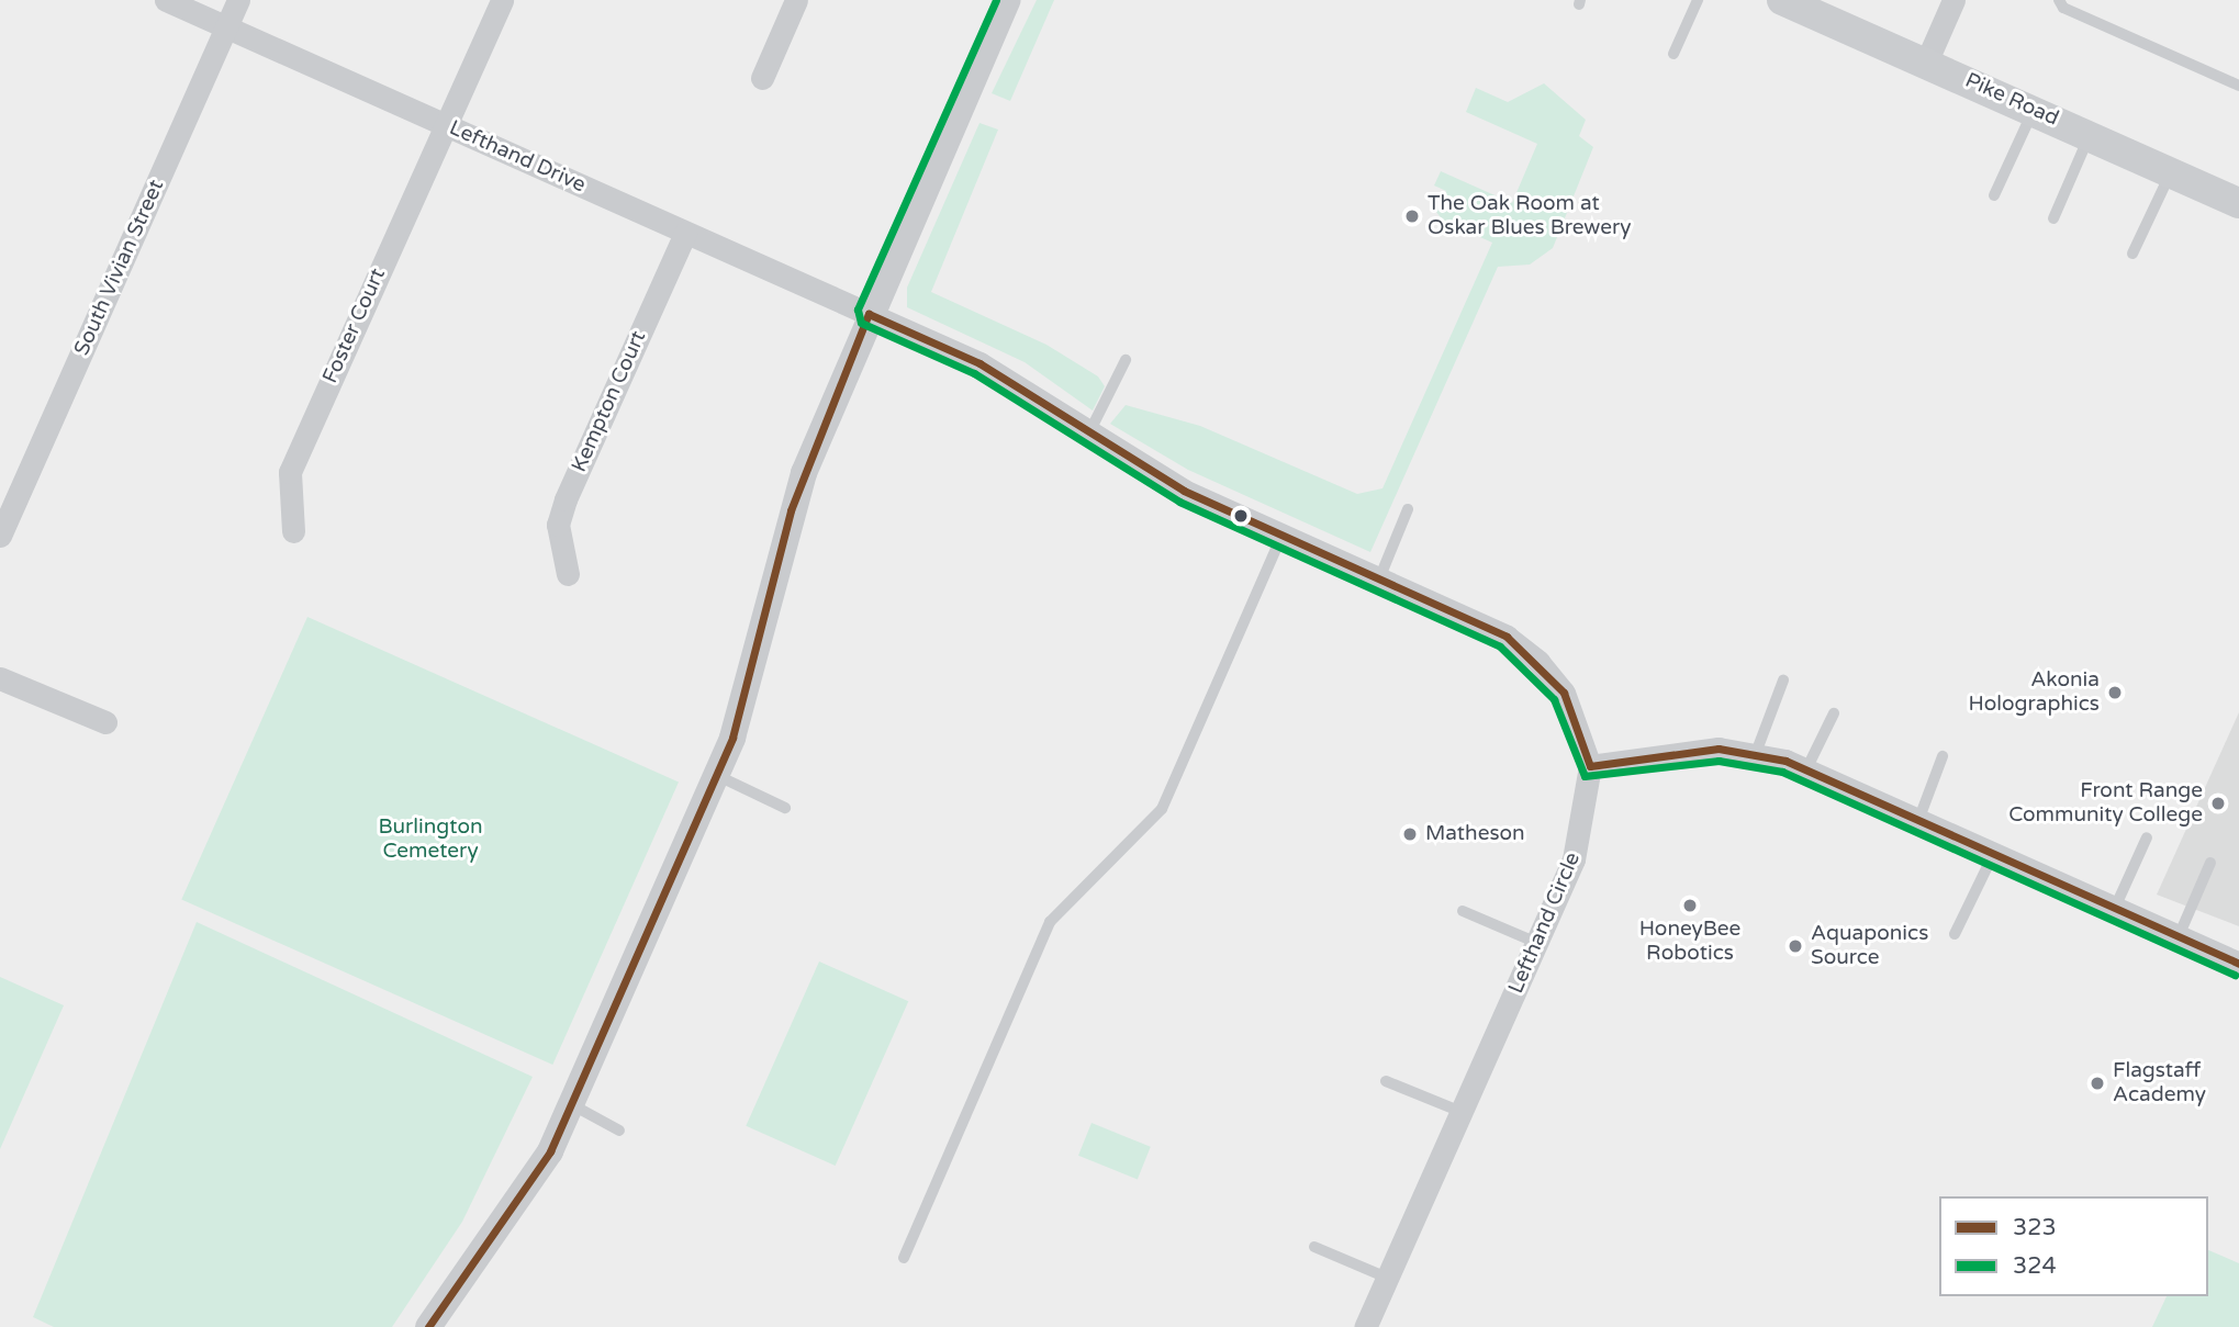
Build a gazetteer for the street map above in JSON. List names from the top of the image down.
{
  "streets": {
    "main road": ["Pike Road"],
    "street": [
      "Lefthand Drive",
      "South Vivian Street",
      "Foster Court",
      "Kempton Court",
      "Lefthand Circle"
    ]
  },
  "crossings": [
    ["Lefthand Drive", "South Vivian Street"],
    ["Lefthand Drive", "Foster Court"],
    ["Lefthand Drive", "Kempton Court"],
    ["Lefthand Drive", "Lefthand Circle"]
  ],
  "parks": ["Burlington Cemetery"],
  "places": [
    "The Oak Room at Oskar Blues Brewery",
    "Akonia Holographics",
    "Front Range Community College",
    "Matheson",
    "HoneyBee Robotics",
    "Aquaponics Source",
    "Flagstaff Academy"
  ],
  "lines": ["transit line 324", "transit line 323"],
  "legend": ["323", "324"]
}
